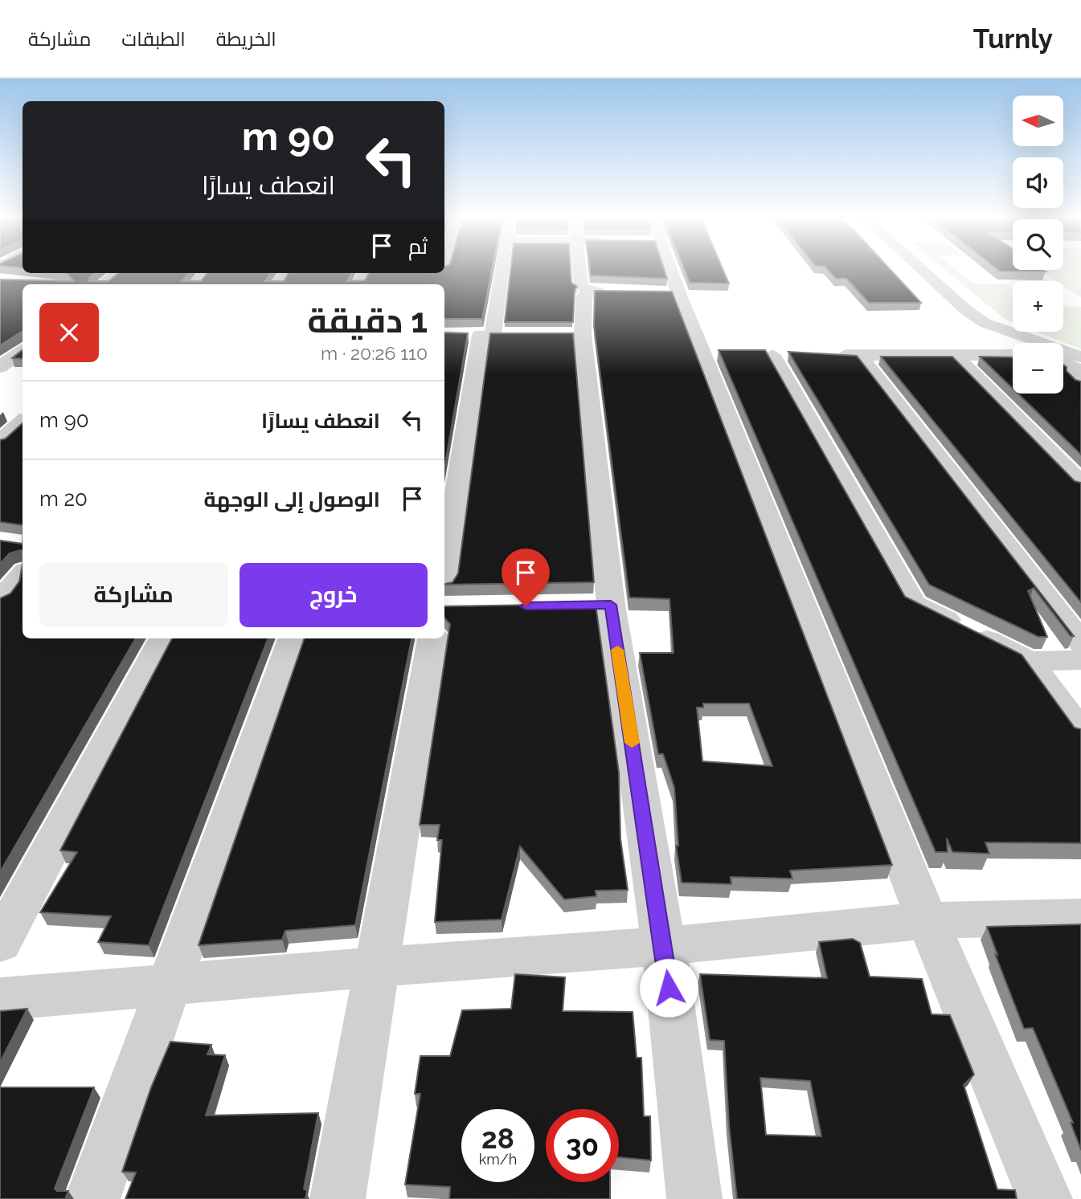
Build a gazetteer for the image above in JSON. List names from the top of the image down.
{
  "north": "left",
  "page": {
    "header": "Turnly",
    "nav": ["الخريطة", "الطبقات", "مشاركة"],
    "map_buttons": ["+", "−"],
    "turn": ["90 m", "انعطف يسارًا"],
    "then": "ثم",
    "heading": ["1 دقيقة", "110 m · 20:26"],
    "list": [
      {
        "name": "انعطف يسارًا",
        "value": "90 m"
      },
      {
        "name": "الوصول إلى الوجهة",
        "value": "20 m"
      }
    ],
    "buttons": ["خروج", "مشاركة"],
    "speed": "28 km/h",
    "limit": "30"
  }
}
